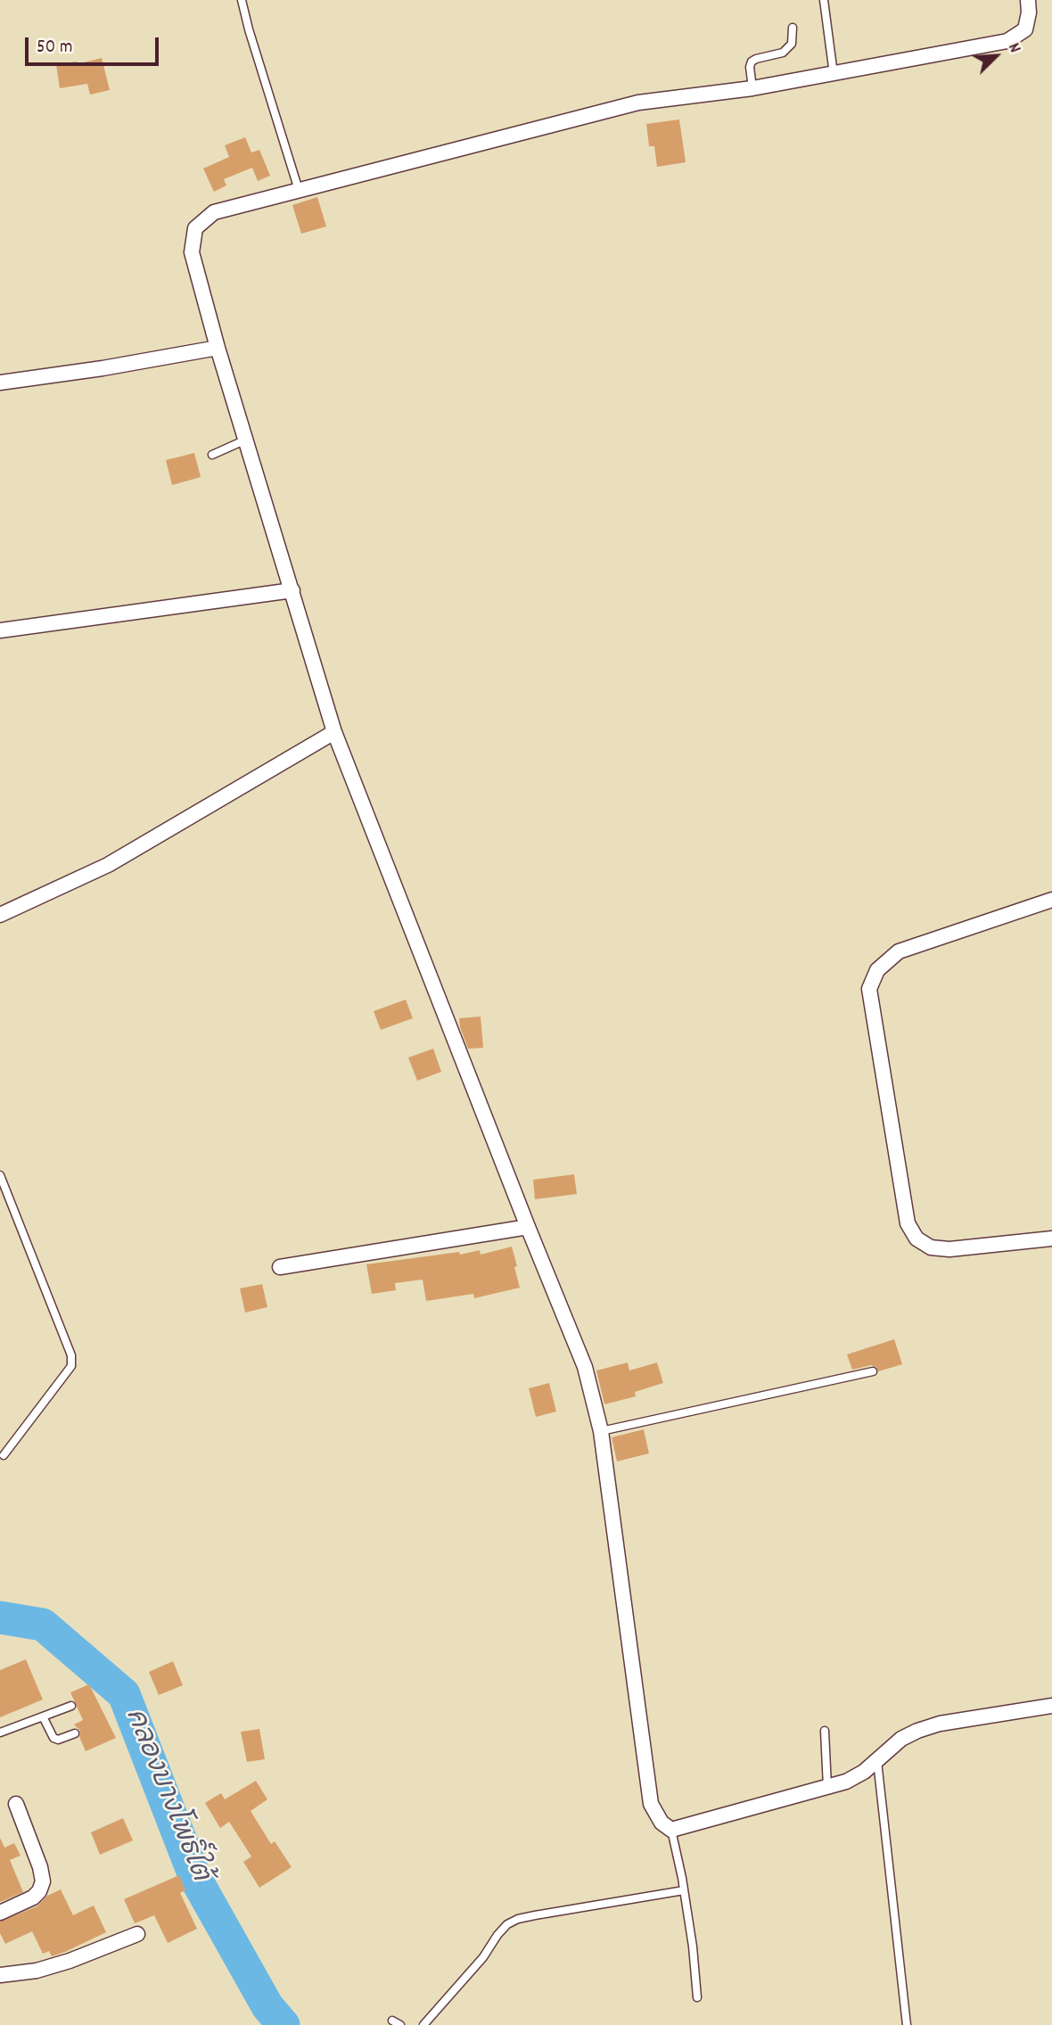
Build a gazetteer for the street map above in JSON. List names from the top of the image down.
{
  "water": ["คลองบางโพธิ์ใต้"],
  "scale_bar": "50 m",
  "north": "top right"
}
